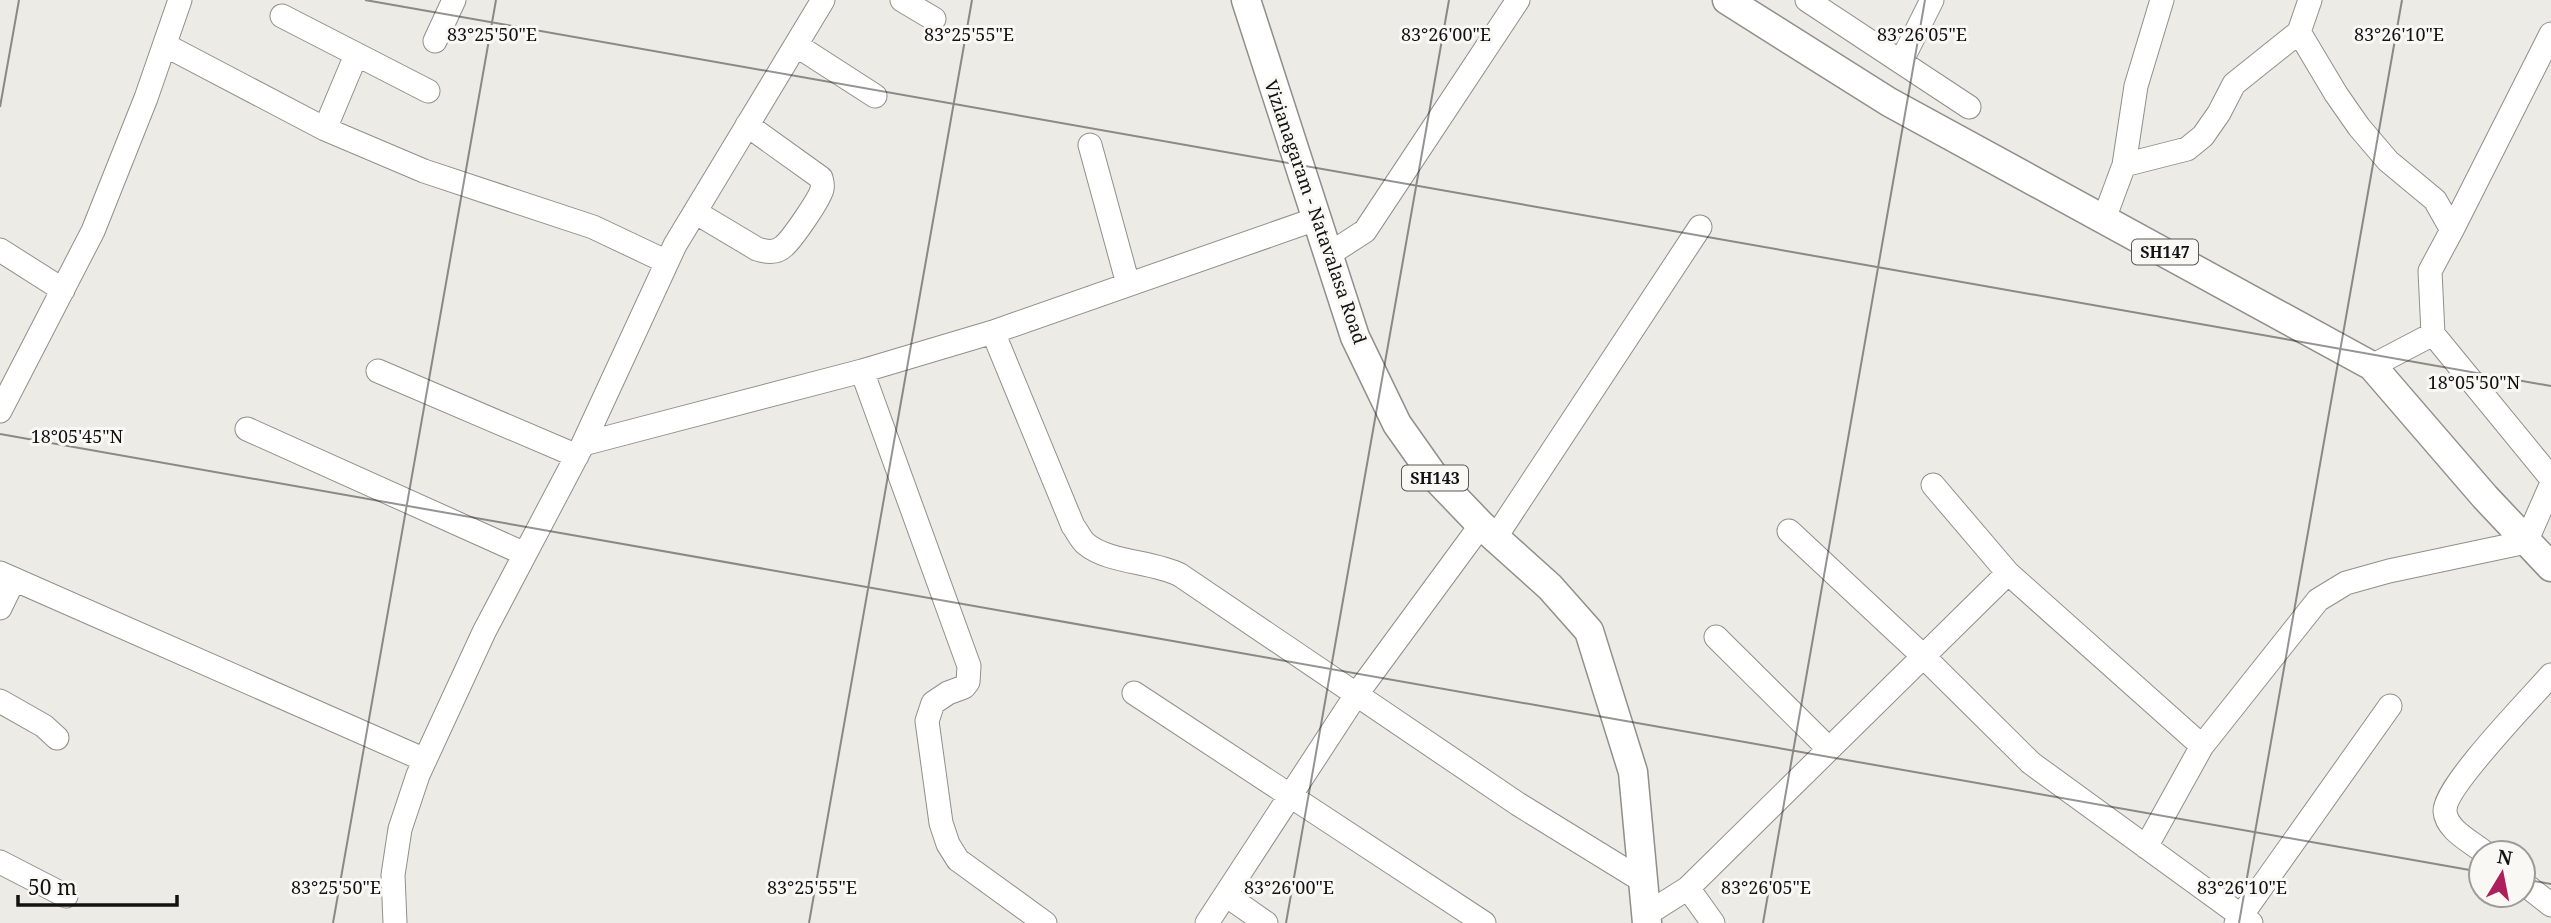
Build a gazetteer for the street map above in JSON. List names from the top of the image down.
{
  "streets": {
    "main road": ["Vizianagaram - Natavalasa Road", "SH147", "SH143"]
  },
  "scale_bar": "50 m",
  "north": "top",
  "coordinates": [
    "83°26'05\"E",
    "83°25'50\"E",
    "83°25'55\"E",
    "83°26'00\"E",
    "83°26'10\"E",
    "18°05'50\"N",
    "18°05'45\"N"
  ]
}
